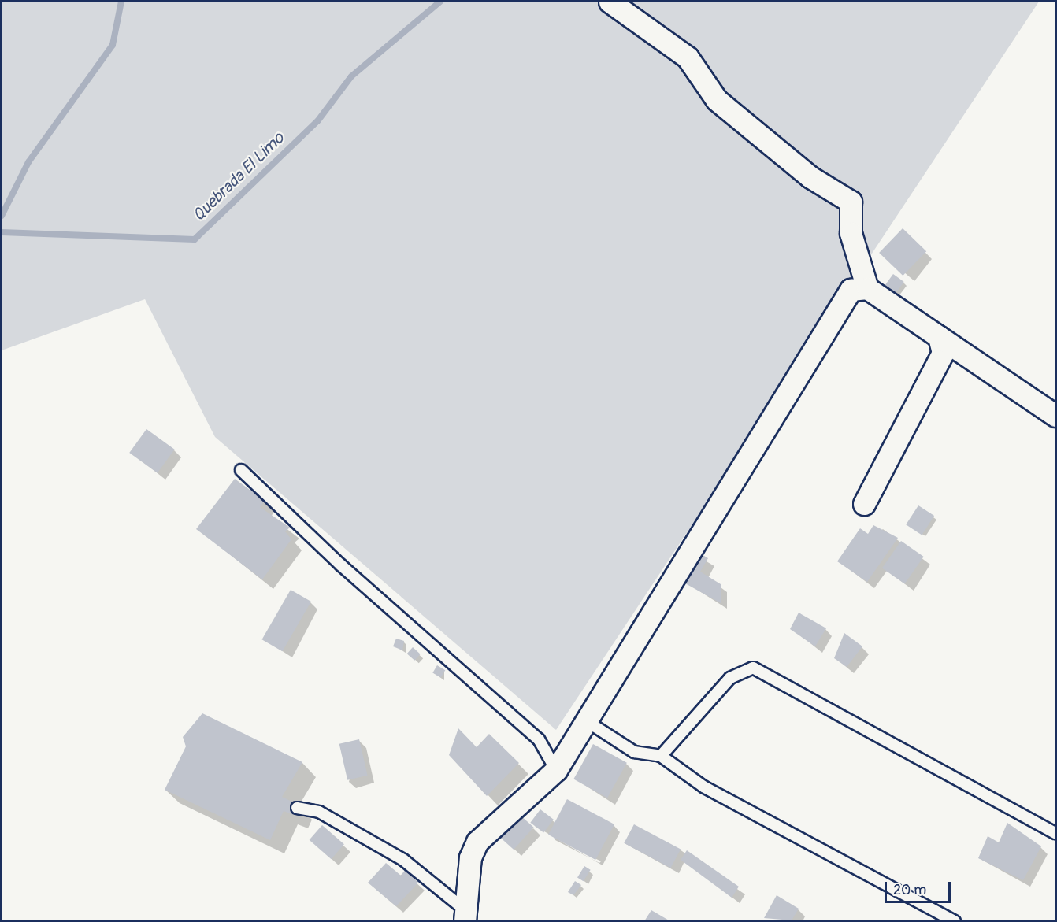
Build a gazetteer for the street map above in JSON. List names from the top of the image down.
{
  "water": ["Quebrada El Limo"],
  "scale_bar": "20 m"
}
